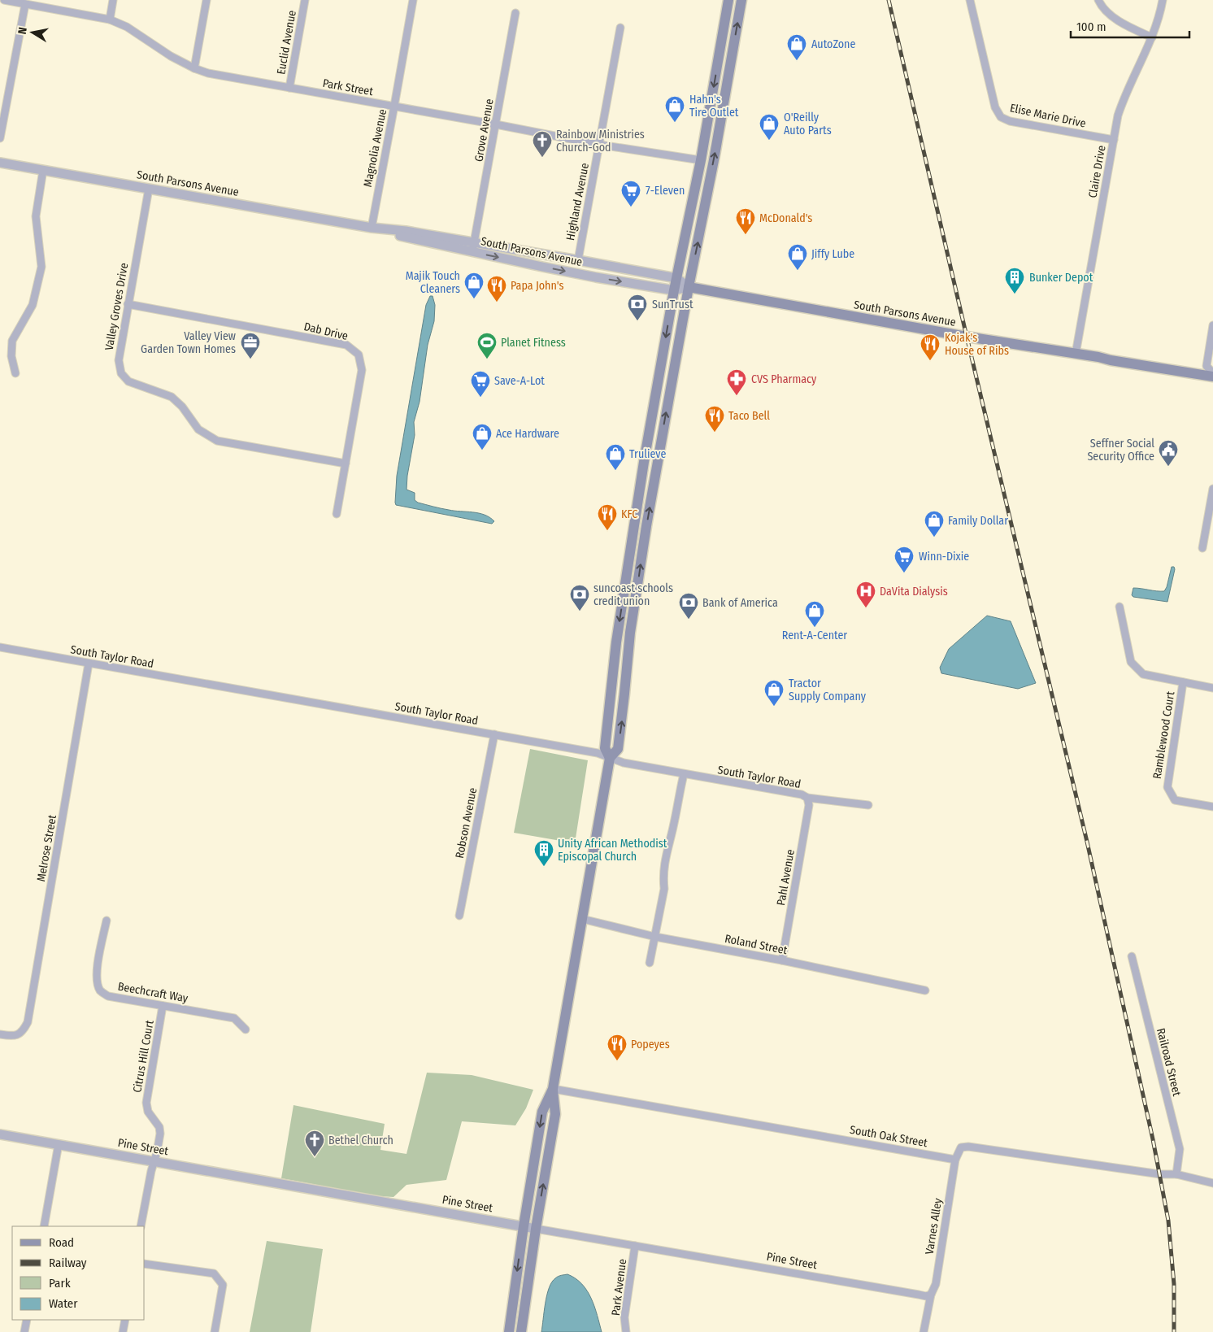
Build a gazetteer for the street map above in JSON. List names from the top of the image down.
{
  "streets": {
    "main road": ["South Parsons Avenue"],
    "street": [
      "Euclid Avenue",
      "Park Street",
      "Elise Marie Drive",
      "Grove Avenue",
      "Magnolia Avenue",
      "Claire Drive",
      "Highland Avenue",
      "Valley Groves Drive",
      "Dab Drive",
      "South Taylor Road",
      "Ramblewood Court",
      "Robson Avenue",
      "Melrose Street",
      "Pahl Avenue",
      "Roland Street",
      "Beechcraft Way",
      "Citrus Hill Court",
      "Railroad Street",
      "South Oak Street",
      "Pine Street",
      "Varnes Alley",
      "Park Avenue"
    ]
  },
  "crossings": [
    ["Euclid Avenue", "Park Street"],
    ["Park Street", "Grove Avenue"],
    ["Park Street", "Magnolia Avenue"],
    ["Park Street", "Highland Avenue"],
    ["Elise Marie Drive", "Claire Drive"],
    ["Grove Avenue", "South Parsons Avenue"],
    ["Magnolia Avenue", "South Parsons Avenue"],
    ["Claire Drive", "South Parsons Avenue"],
    ["South Parsons Avenue", "Highland Avenue"],
    ["South Parsons Avenue", "Valley Groves Drive"],
    ["Valley Groves Drive", "Dab Drive"],
    ["South Taylor Road", "Robson Avenue"],
    ["South Taylor Road", "Melrose Street"],
    ["South Taylor Road", "Pahl Avenue"],
    ["Pahl Avenue", "Roland Street"],
    ["Beechcraft Way", "Citrus Hill Court"],
    ["Citrus Hill Court", "Pine Street"],
    ["South Oak Street", "Varnes Alley"],
    ["Pine Street", "Varnes Alley"],
    ["Pine Street", "Park Avenue"]
  ],
  "places": {
    "shop": [
      "AutoZone",
      "Hahn's Tire Outlet",
      "O'Reilly Auto Parts",
      "Jiffy Lube",
      "Majik Touch Cleaners",
      "Ace Hardware",
      "Trulieve",
      "Family Dollar",
      "Rent-A-Center",
      "Tractor Supply Company"
    ],
    "church": ["Rainbow Ministries Church-God", "Bethel Church"],
    "supermarket": ["7-Eleven", "Save-A-Lot", "Winn-Dixie"],
    "restaurant": [
      "McDonald's",
      "Papa John's",
      "Kojak's House of Ribs",
      "Taco Bell",
      "KFC",
      "Popeyes"
    ],
    "building": ["Bunker Depot", "Unity African Methodist Episcopal Church"],
    "bank": ["SunTrust", "suncoast schools credit union", "Bank of America"],
    "office": ["Valley View Garden Town Homes"],
    "sports": ["Planet Fitness"],
    "pharmacy": ["CVS Pharmacy"],
    "public building": ["Seffner Social Security Office"],
    "hospital": ["DaVita Dialysis"]
  },
  "legend": [
    "Road",
    "Railway",
    "Park",
    "Water"
  ],
  "scale_bar": "100 m",
  "north": "left"
}
